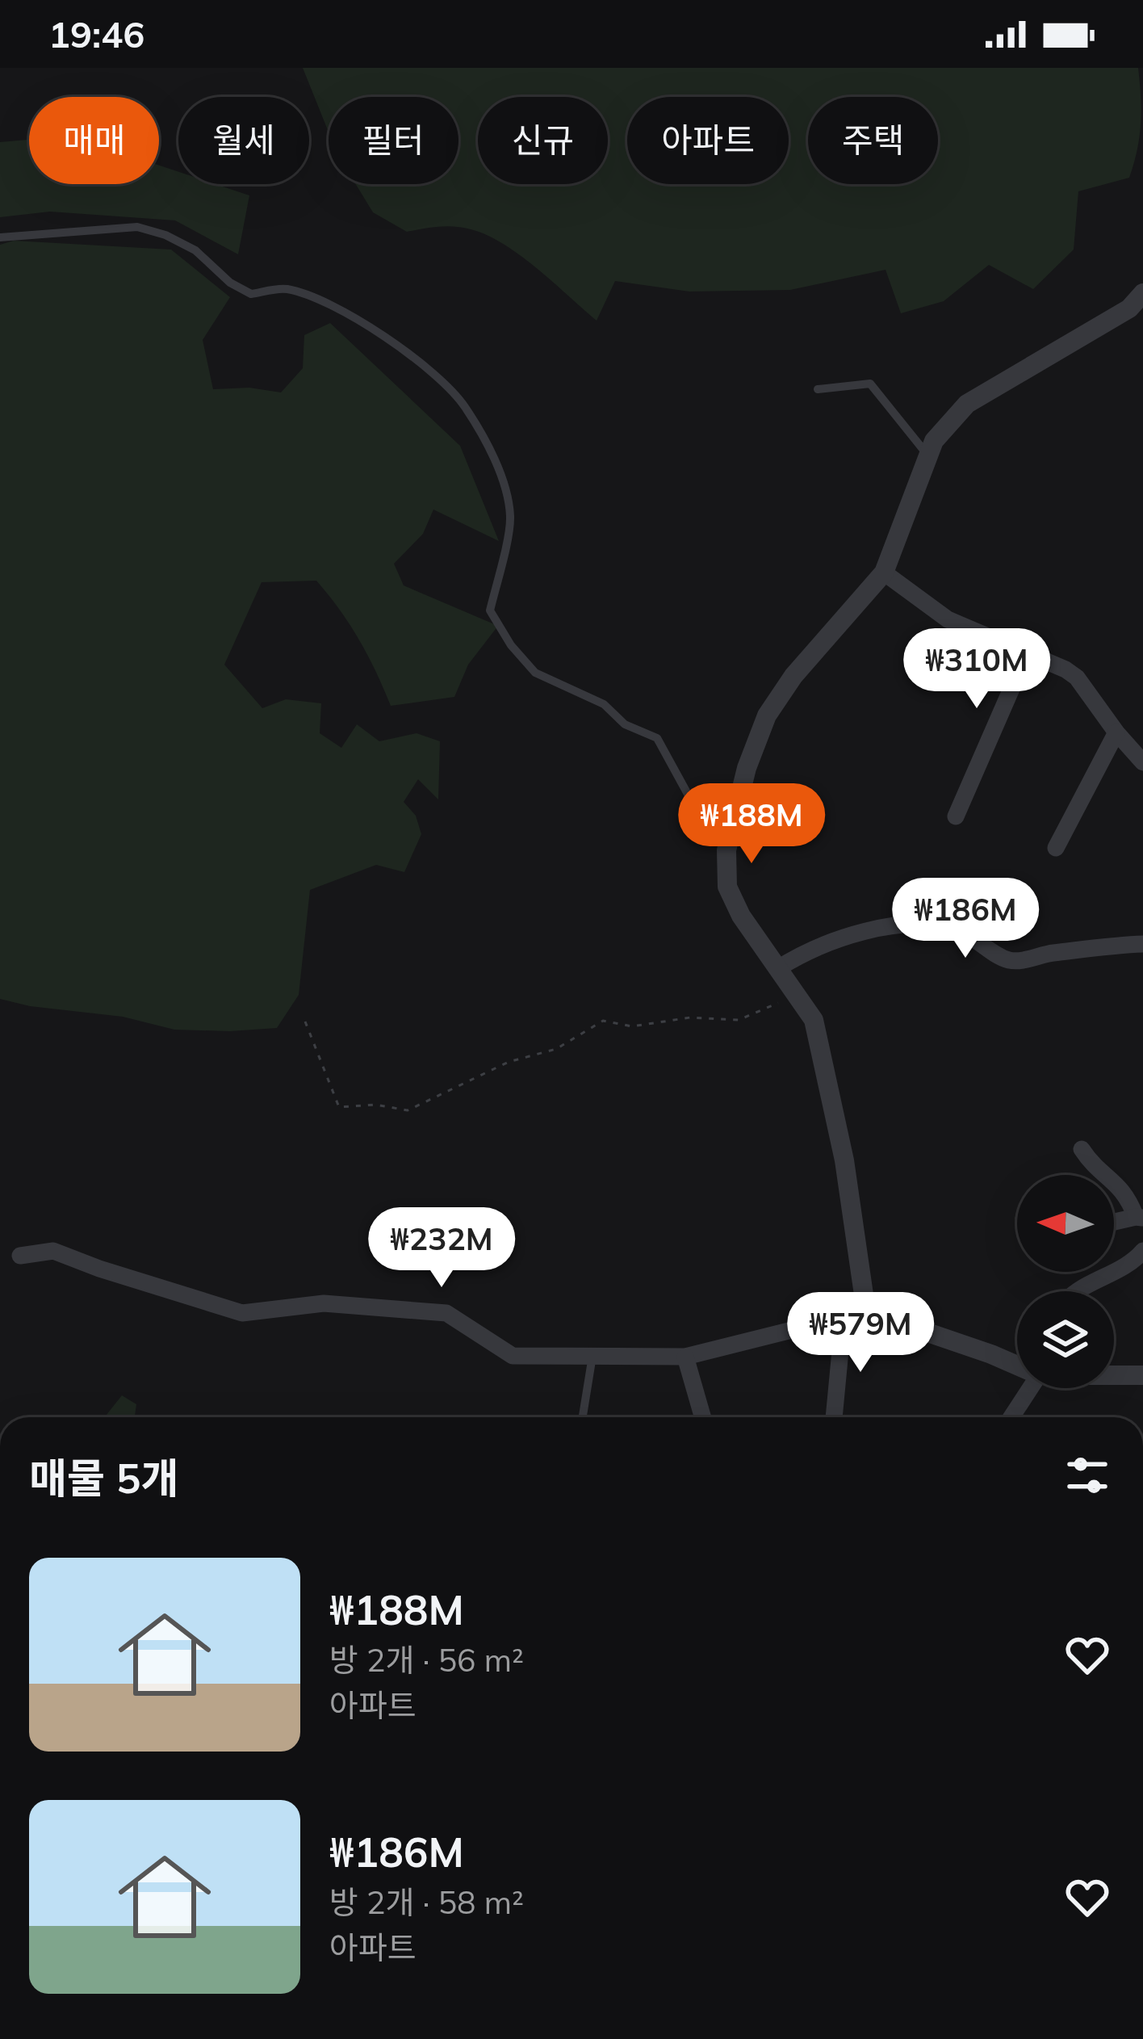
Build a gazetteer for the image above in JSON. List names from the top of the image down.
{
  "north": "left",
  "page": {
    "status": "19:46",
    "chip": [
      "매매",
      "월세",
      "필터",
      "신규",
      "아파트",
      "주택"
    ],
    "price": [
      "₩310M",
      "₩188M",
      "₩186M",
      "₩232M",
      "₩579M"
    ],
    "heading": "매물 5개",
    "list": [
      {
        "name": "₩188M",
        "note": "방 2개 · 56 m² · 아파트"
      },
      {
        "name": "₩186M",
        "note": "방 2개 · 58 m² · 아파트"
      }
    ]
  }
}
